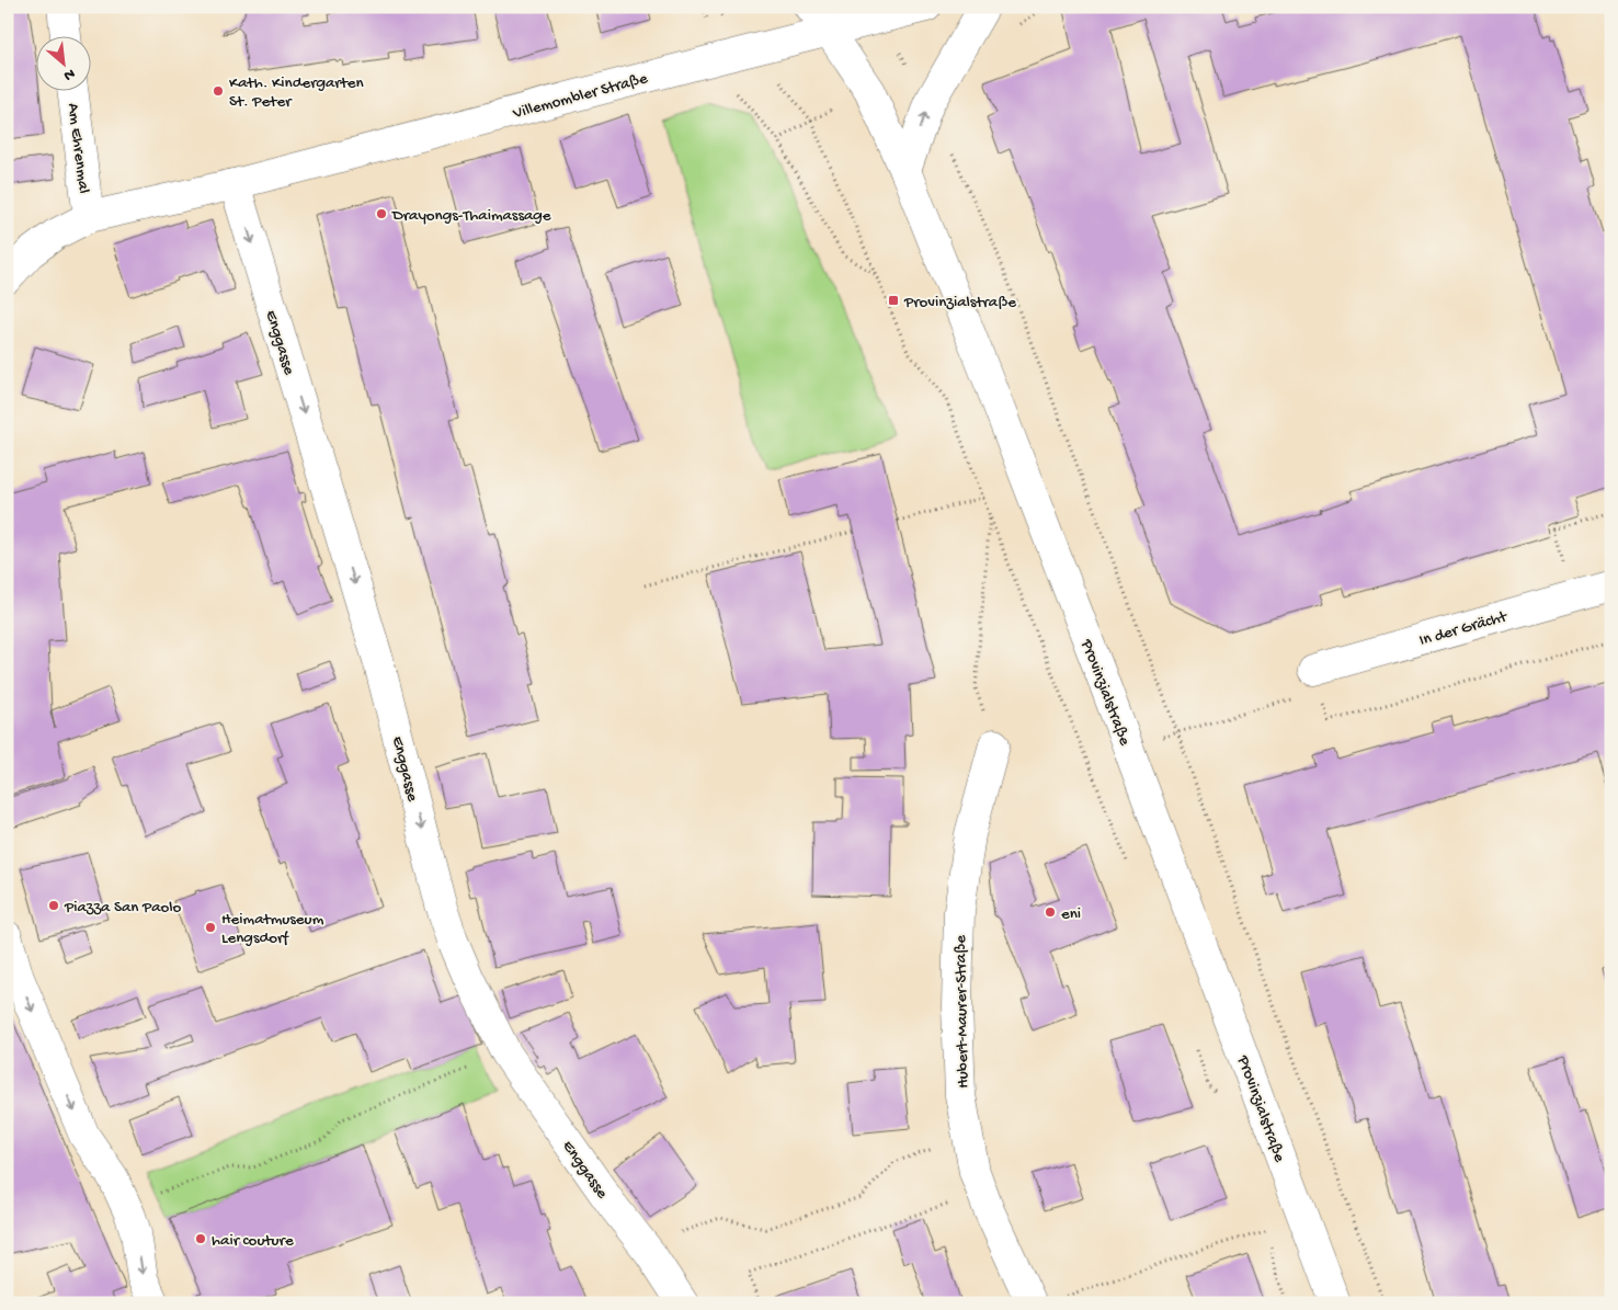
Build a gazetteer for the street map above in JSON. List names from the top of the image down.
{
  "streets": {
    "street": [
      "Villemombler Straße",
      "Am Ehrenmal",
      "Enggasse",
      "In der Grächt",
      "Provinzialstraße",
      "Hubert-Maurer-Straße"
    ]
  },
  "crossings": [
    ["Villemombler Straße", "Am Ehrenmal"],
    ["Villemombler Straße", "Enggasse"],
    ["Villemombler Straße", "Provinzialstraße"]
  ],
  "one_way": ["Enggasse"],
  "places": {
    "other": [
      "Kath. Kindergarten St. Peter",
      "Drayongs-Thaimassage",
      "Piazza San Paolo",
      "eni",
      "Heimatmuseum Lengsdorf",
      "hair couture"
    ],
    "transit": ["Provinzialstraße"]
  },
  "north": "bottom right"
}
